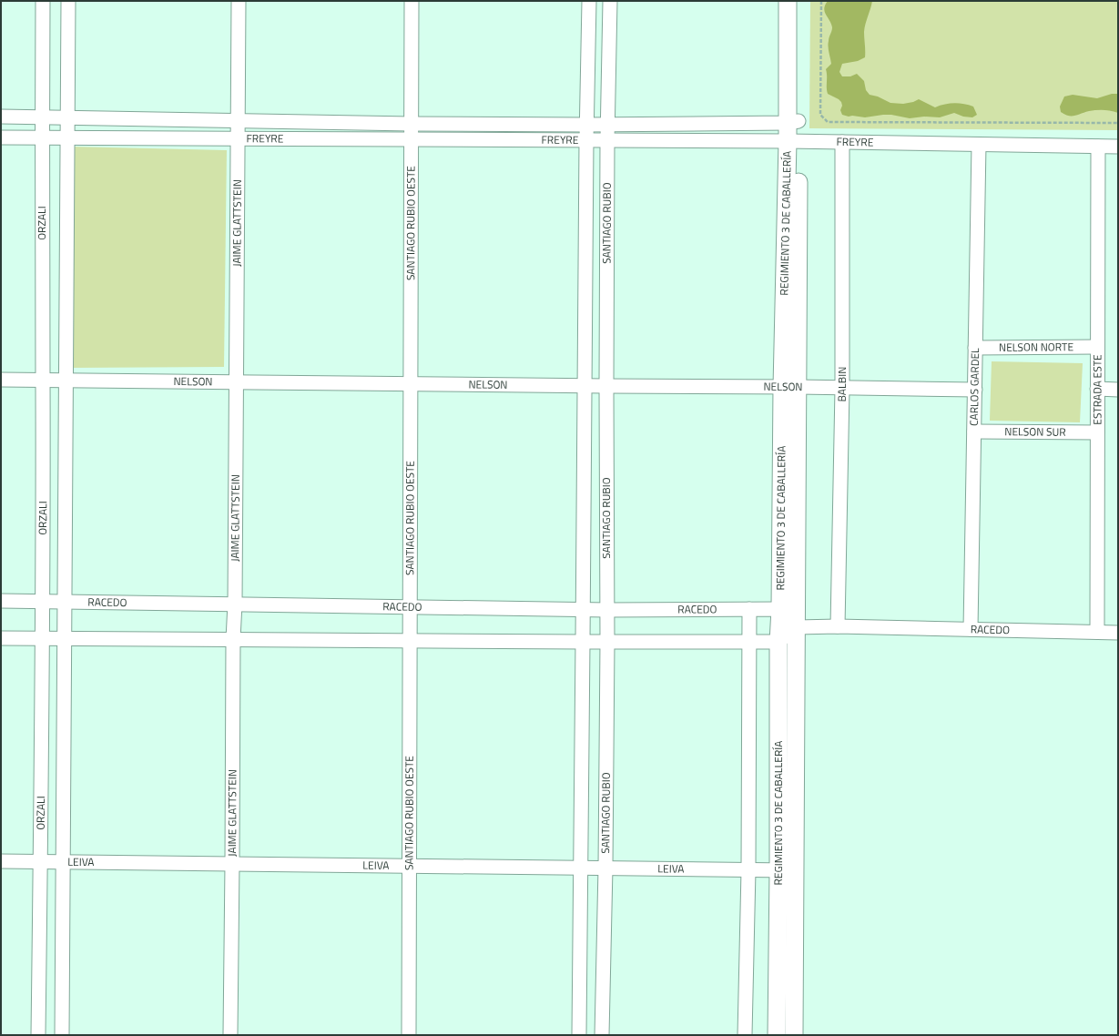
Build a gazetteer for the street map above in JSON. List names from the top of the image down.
{
  "streets": {
    "street": [
      "FREYRE",
      "ORZALI",
      "JAIME GLATTSTEIN",
      "SANTIAGO RUBIO OESTE",
      "SANTIAGO RUBIO",
      "REGIMIENTO 3 DE CABALLERÍA",
      "NELSON NORTE",
      "NELSON",
      "BALBIN",
      "CARLOS GARDEL",
      "ESTRADA ESTE",
      "NELSON SUR",
      "RACEDO",
      "LEIVA"
    ]
  },
  "crossings": [
    ["FREYRE", "ORZALI"],
    ["FREYRE", "JAIME GLATTSTEIN"],
    ["FREYRE", "SANTIAGO RUBIO OESTE"],
    ["FREYRE", "SANTIAGO RUBIO"],
    ["FREYRE", "REGIMIENTO 3 DE CABALLERÍA"],
    ["FREYRE", "BALBIN"],
    ["FREYRE", "CARLOS GARDEL"],
    ["FREYRE", "ESTRADA ESTE"],
    ["ORZALI", "NELSON"],
    ["ORZALI", "RACEDO"],
    ["ORZALI", "LEIVA"],
    ["JAIME GLATTSTEIN", "NELSON"],
    ["JAIME GLATTSTEIN", "RACEDO"],
    ["JAIME GLATTSTEIN", "LEIVA"],
    ["SANTIAGO RUBIO OESTE", "NELSON"],
    ["SANTIAGO RUBIO OESTE", "RACEDO"],
    ["SANTIAGO RUBIO OESTE", "LEIVA"],
    ["SANTIAGO RUBIO", "NELSON"],
    ["SANTIAGO RUBIO", "RACEDO"],
    ["SANTIAGO RUBIO", "LEIVA"],
    ["REGIMIENTO 3 DE CABALLERÍA", "NELSON"],
    ["REGIMIENTO 3 DE CABALLERÍA", "RACEDO"],
    ["REGIMIENTO 3 DE CABALLERÍA", "LEIVA"],
    ["NELSON NORTE", "CARLOS GARDEL"],
    ["NELSON NORTE", "ESTRADA ESTE"],
    ["NELSON", "BALBIN"],
    ["NELSON", "CARLOS GARDEL"],
    ["BALBIN", "RACEDO"],
    ["CARLOS GARDEL", "NELSON SUR"],
    ["CARLOS GARDEL", "RACEDO"],
    ["ESTRADA ESTE", "NELSON SUR"],
    ["ESTRADA ESTE", "RACEDO"]
  ]
}
